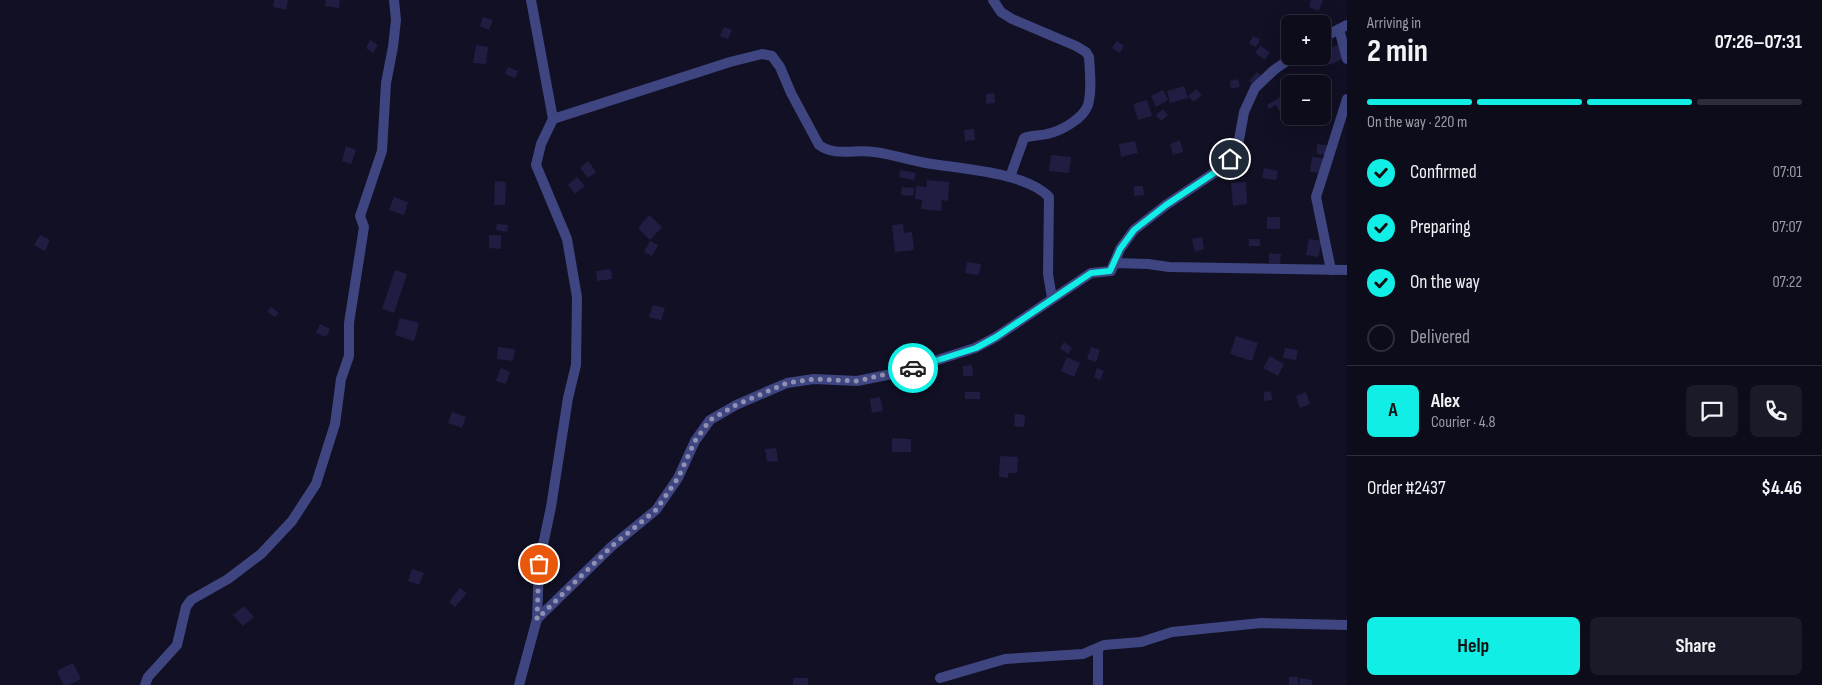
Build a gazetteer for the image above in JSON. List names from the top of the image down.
{
  "page": {
    "heading": ["2 min", "Arriving in", "07:26–07:31"],
    "panel": [
      "Alex",
      "Courier · 4.8",
      "Order #2437",
      "$4.46"
    ],
    "map_buttons": ["+", "−"],
    "bar": "On the way · 220 m",
    "list": [
      ["Confirmed", "07:01"],
      ["Preparing", "07:07"],
      ["On the way", "07:22"],
      "Delivered"
    ],
    "round": "A",
    "buttons": ["Help", "Share"]
  }
}
